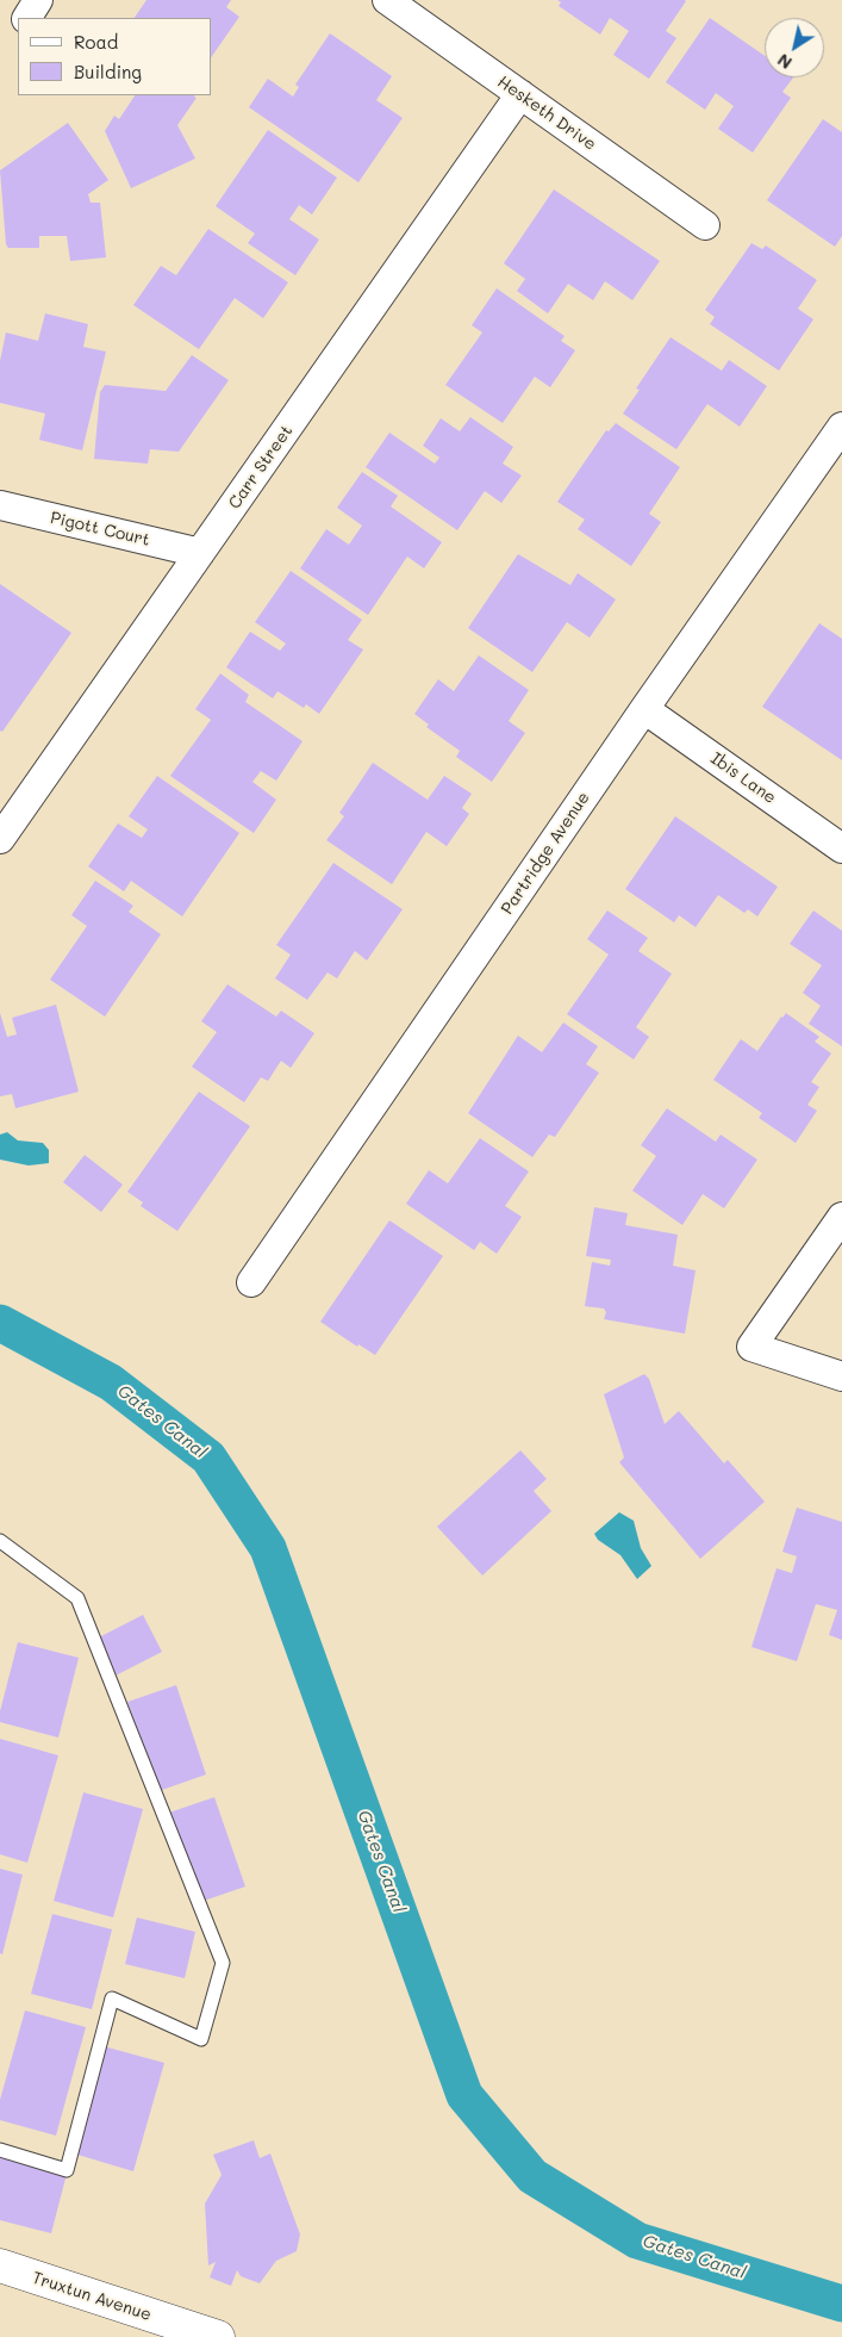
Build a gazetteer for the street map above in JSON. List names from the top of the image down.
{
  "streets": {
    "main road": ["Truxtun Avenue"],
    "street": [
      "Hesketh Drive",
      "Carr Street",
      "Pigott Court",
      "Ibis Lane",
      "Partridge Avenue"
    ]
  },
  "crossings": [
    ["Hesketh Drive", "Carr Street"],
    ["Carr Street", "Pigott Court"],
    ["Ibis Lane", "Partridge Avenue"]
  ],
  "water": ["Gates Canal"],
  "legend": ["Road", "Building"],
  "north": "bottom left"
}
